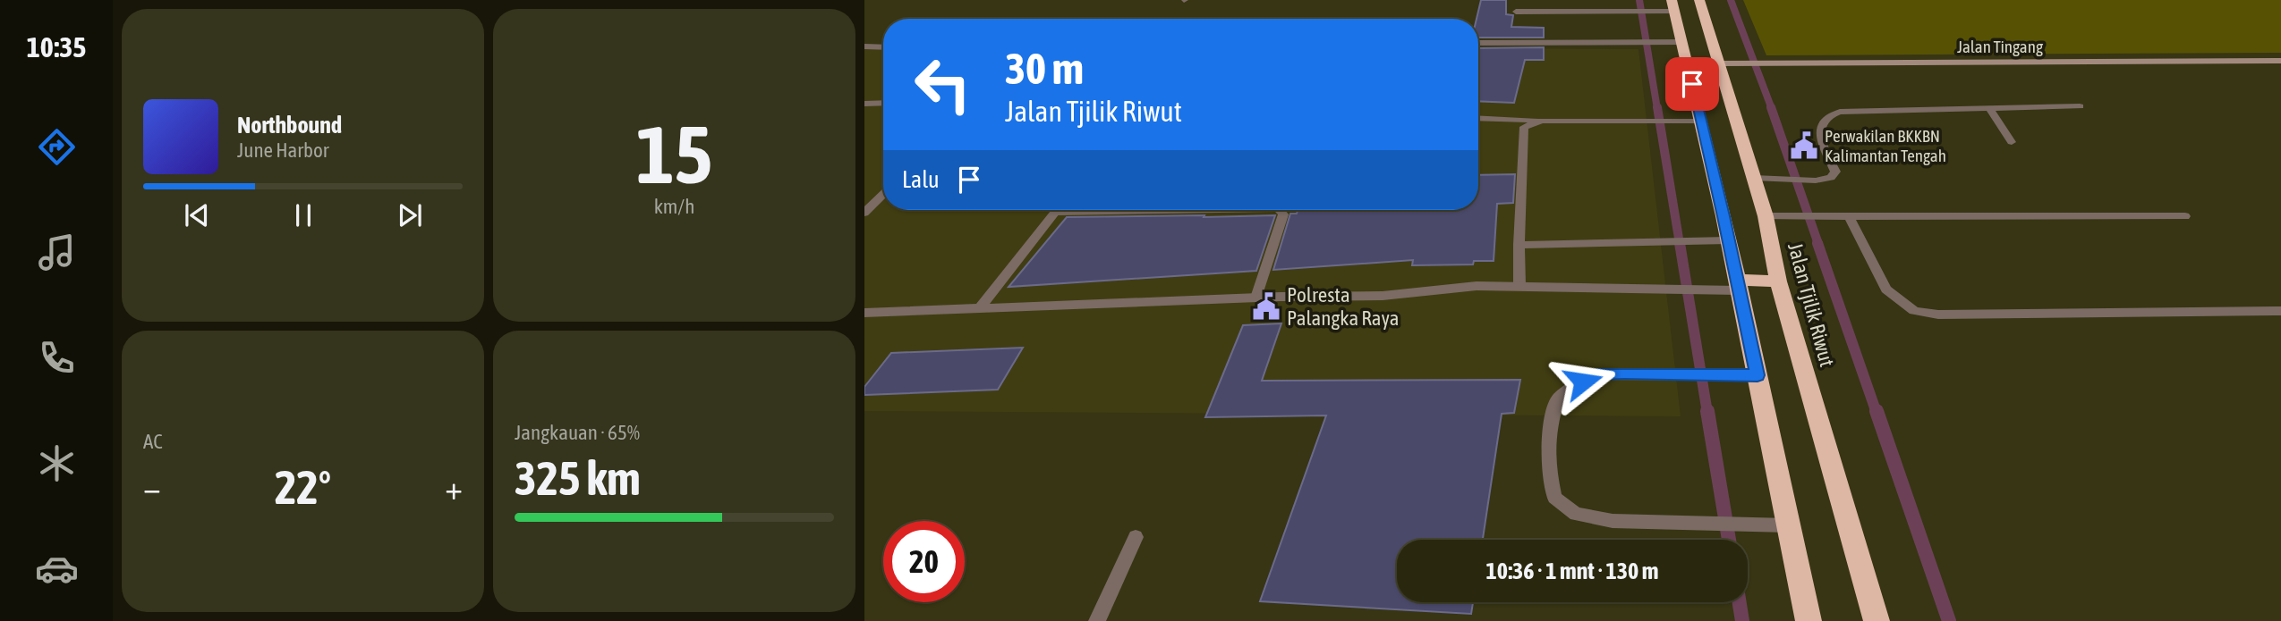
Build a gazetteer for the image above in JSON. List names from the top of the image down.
{
  "streets": {
    "highway": ["Jalan Tjilik Riwut"],
    "main road": ["Jalan Tingang"]
  },
  "crossings": [
    ["Jalan Tingang", "Jalan Tjilik Riwut"]
  ],
  "places": {
    "public building": ["Perwakilan BKKBN Kalimantan Tengah", "Polresta Palangka Raya"]
  },
  "page": {
    "tabs": "10:35",
    "tile": [
      ["15", "km/h"],
      "AC",
      ["Jangkauan · 65%", "325 km"]
    ],
    "turn": ["30 m", "Jalan Tjilik Riwut"],
    "song": ["Northbound", "June Harbor"],
    "then": "Lalu",
    "heat": ["−", "22°", "+"],
    "limit": "20",
    "trip": "10:36 · 1 mnt · 130 m"
  }
}
